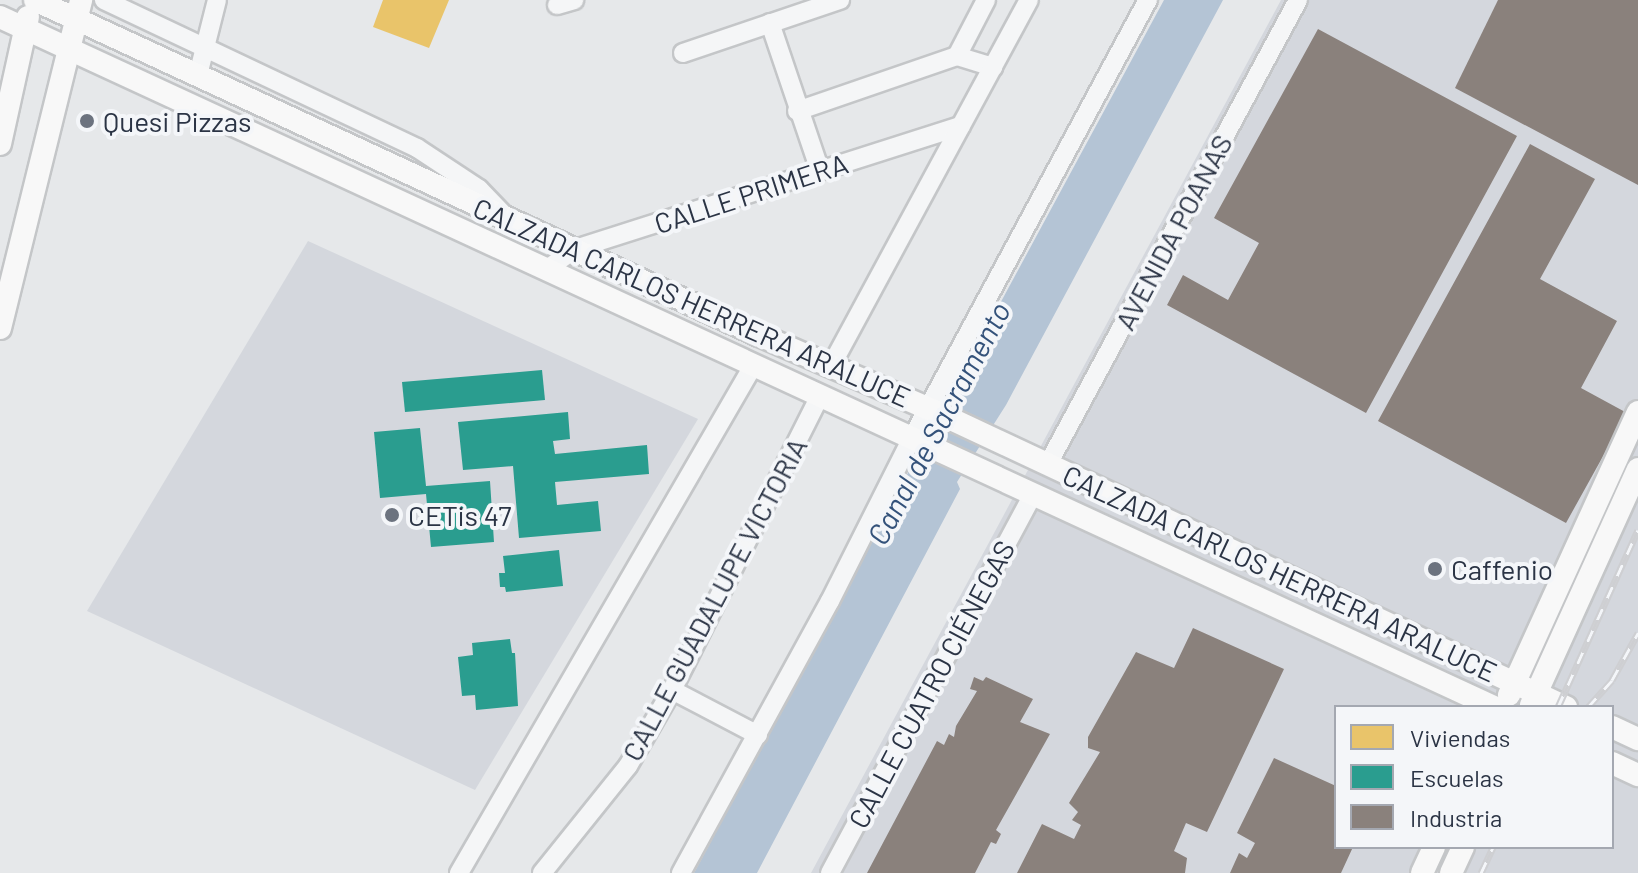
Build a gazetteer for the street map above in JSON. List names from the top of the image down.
{
  "streets": {
    "main road": ["CALZADA CARLOS HERRERA ARALUCE"],
    "street": [
      "CALLE PRIMERA",
      "AVENIDA POANAS",
      "CALLE GUADALUPE VICTORIA",
      "CALLE CUATRO CIÉNEGAS"
    ]
  },
  "crossings": [
    ["CALLE PRIMERA", "CALZADA CARLOS HERRERA ARALUCE"],
    ["AVENIDA POANAS", "CALZADA CARLOS HERRERA ARALUCE"],
    ["CALZADA CARLOS HERRERA ARALUCE", "CALLE GUADALUPE VICTORIA"],
    ["CALZADA CARLOS HERRERA ARALUCE", "CALLE CUATRO CIÉNEGAS"]
  ],
  "water": ["Canal de Sacramento"],
  "places": ["Quesi Pizzas", "CETis 47", "Caffenio"],
  "legend": ["Viviendas", "Escuelas", "Industria"]
}
